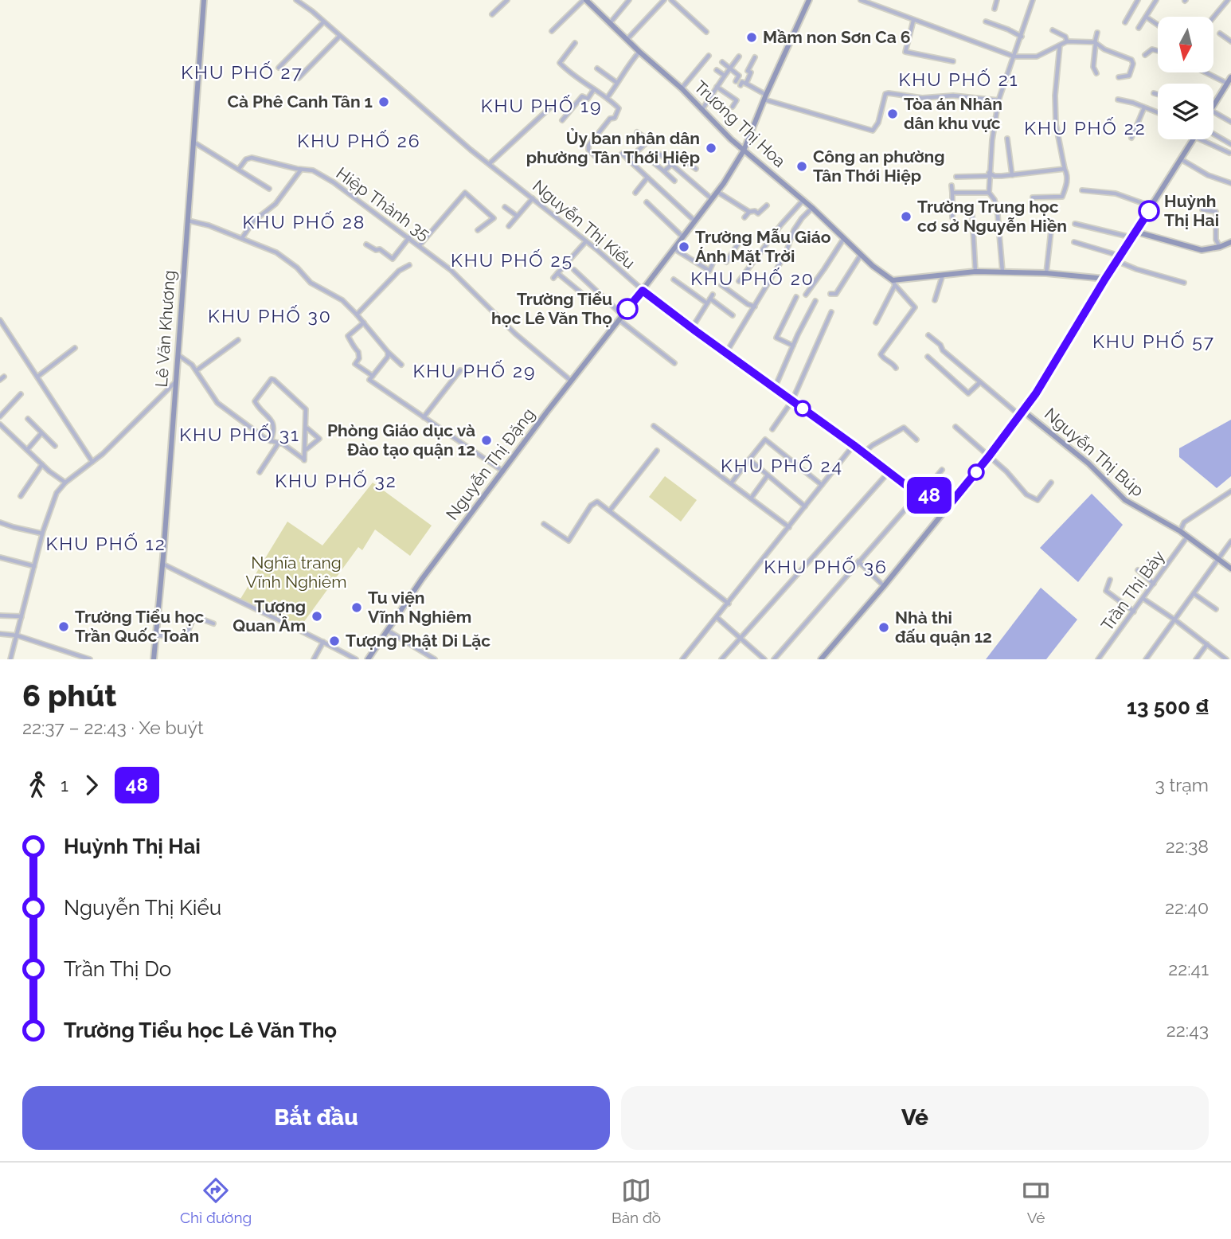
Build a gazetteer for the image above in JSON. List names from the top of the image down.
{
  "streets": {
    "street": [
      "Trương Thị Hoa",
      "Hiệp Thành 35",
      "Nguyễn Thị Kiểu",
      "Lê Văn Khương",
      "Nguyễn Thị Búp",
      "Nguyễn Thị Đặng",
      "Trần Thị Bảy"
    ]
  },
  "crossings": [
    ["Trương Thị Hoa", "Nguyễn Thị Đặng"],
    ["Hiệp Thành 35", "Nguyễn Thị Đặng"],
    ["Nguyễn Thị Kiểu", "Nguyễn Thị Đặng"],
    ["Nguyễn Thị Búp", "Trần Thị Bảy"]
  ],
  "districts": [
    "KHU PHỐ 27",
    "KHU PHỐ 21",
    "KHU PHỐ 19",
    "KHU PHỐ 22",
    "KHU PHỐ 26",
    "KHU PHỐ 28",
    "KHU PHỐ 25",
    "KHU PHỐ 20",
    "KHU PHỐ 30",
    "KHU PHỐ 57",
    "KHU PHỐ 29",
    "KHU PHỐ 31",
    "KHU PHỐ 24",
    "KHU PHỐ 32",
    "KHU PHỐ 12",
    "KHU PHỐ 36"
  ],
  "parks": ["Nghĩa trang Vĩnh Nghiêm"],
  "places": [
    "Mầm non Sơn Ca 6",
    "Cà Phê Canh Tân 1",
    "Tòa án Nhân dân khu vực",
    "Ủy ban nhân dân phường Tân Thới Hiệp",
    "Công an phường Tân Thới Hiệp",
    "Huỳnh Thị Hai",
    "Trường Trung học cơ sở Nguyễn Hiền",
    "Trường Mẫu Giáo Ánh Mặt Trời",
    "Trường Tiểu học Lê Văn Thọ",
    "Phòng Giáo dục và Đào tạo quận 12",
    "Tu viện Vĩnh Nghiêm",
    "Tượng Quan Âm",
    "Trường Tiểu học Trần Quốc Toản",
    "Nhà thi đấu quận 12",
    "Tượng Phật Di Lặc"
  ],
  "lines": ["bus line 48"],
  "north": "bottom",
  "page": {
    "on_map": "48",
    "heading": ["6 phút", "22:37 – 22:43 · Xe buýt", "13 500 ₫"],
    "legs": ["1", "48", "3 trạm"],
    "list": [
      {
        "name": "Huỳnh Thị Hai",
        "value": "22:38"
      },
      {
        "name": "Nguyễn Thị Kiểu",
        "value": "22:40"
      },
      {
        "name": "Trần Thị Do",
        "value": "22:41"
      },
      {
        "name": "Trường Tiểu học Lê Văn Thọ",
        "value": "22:43"
      }
    ],
    "buttons": ["Bắt đầu", "Vé"],
    "tabs": ["Chỉ đường", "Bản đồ", "Vé"]
  }
}
